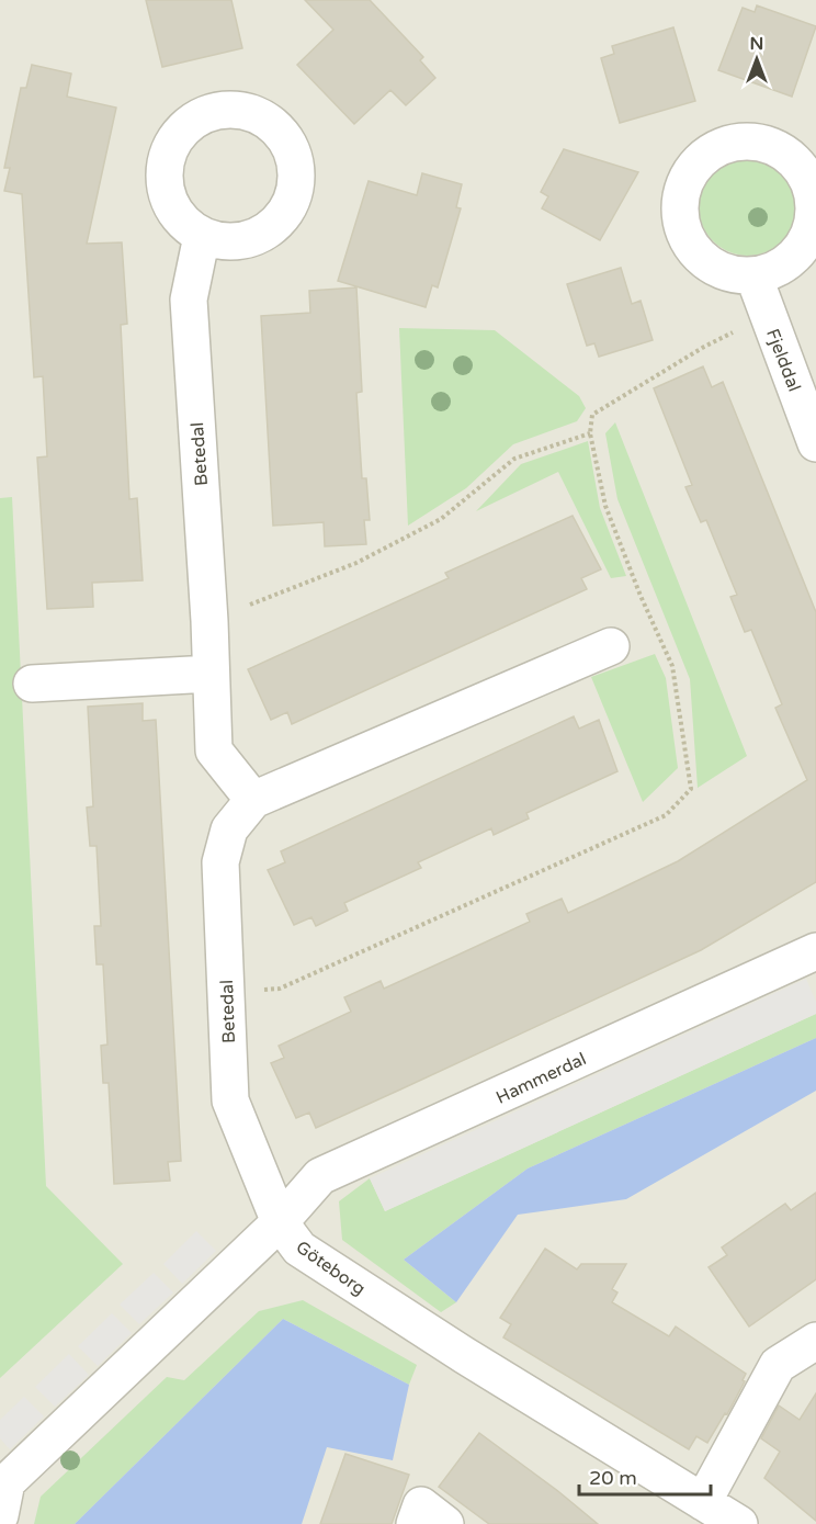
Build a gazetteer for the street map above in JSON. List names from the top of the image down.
{
  "streets": {
    "street": [
      "Fjelddal",
      "Betedal",
      "Hammerdal",
      "Göteborg"
    ]
  },
  "crossings": [
    ["Betedal", "Hammerdal"],
    ["Betedal", "Göteborg"],
    ["Hammerdal", "Göteborg"]
  ],
  "scale_bar": "20 m",
  "north": "top"
}
